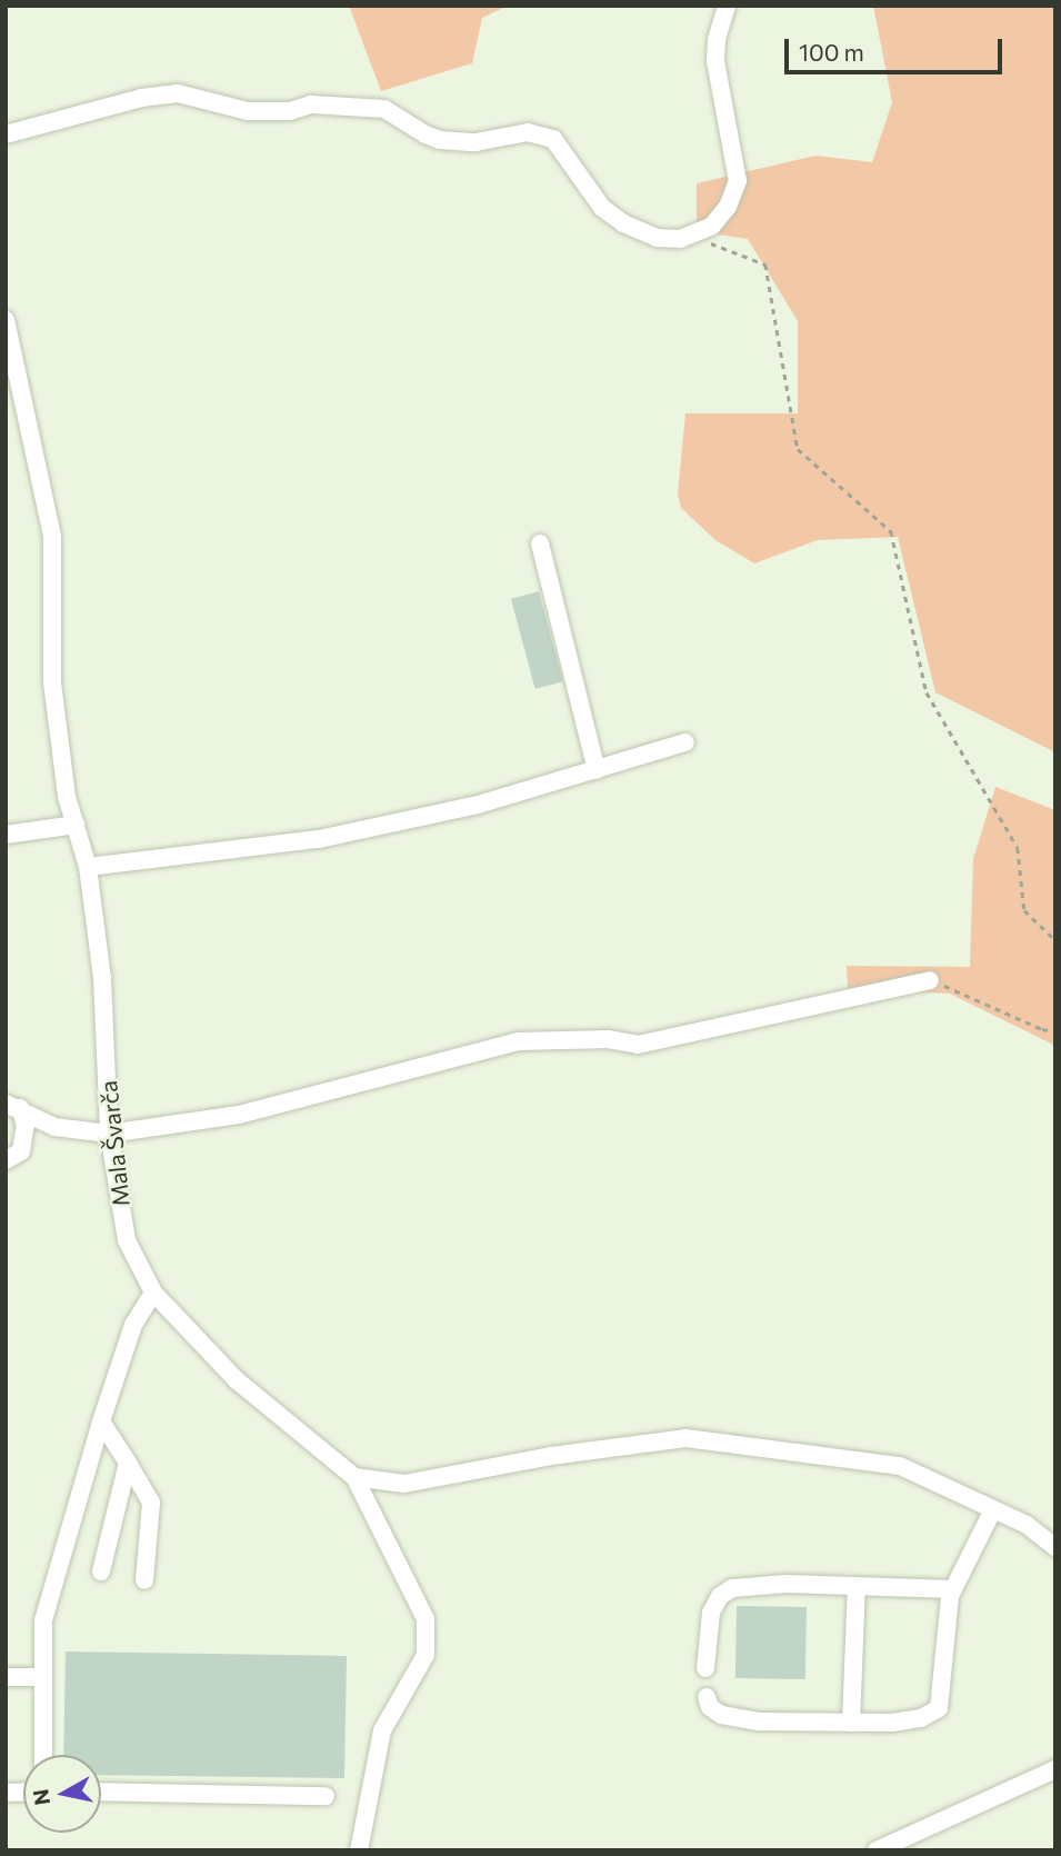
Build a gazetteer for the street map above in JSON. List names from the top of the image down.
{
  "streets": {
    "street": ["Mala Švarča"]
  },
  "scale_bar": "100 m",
  "north": "left"
}
